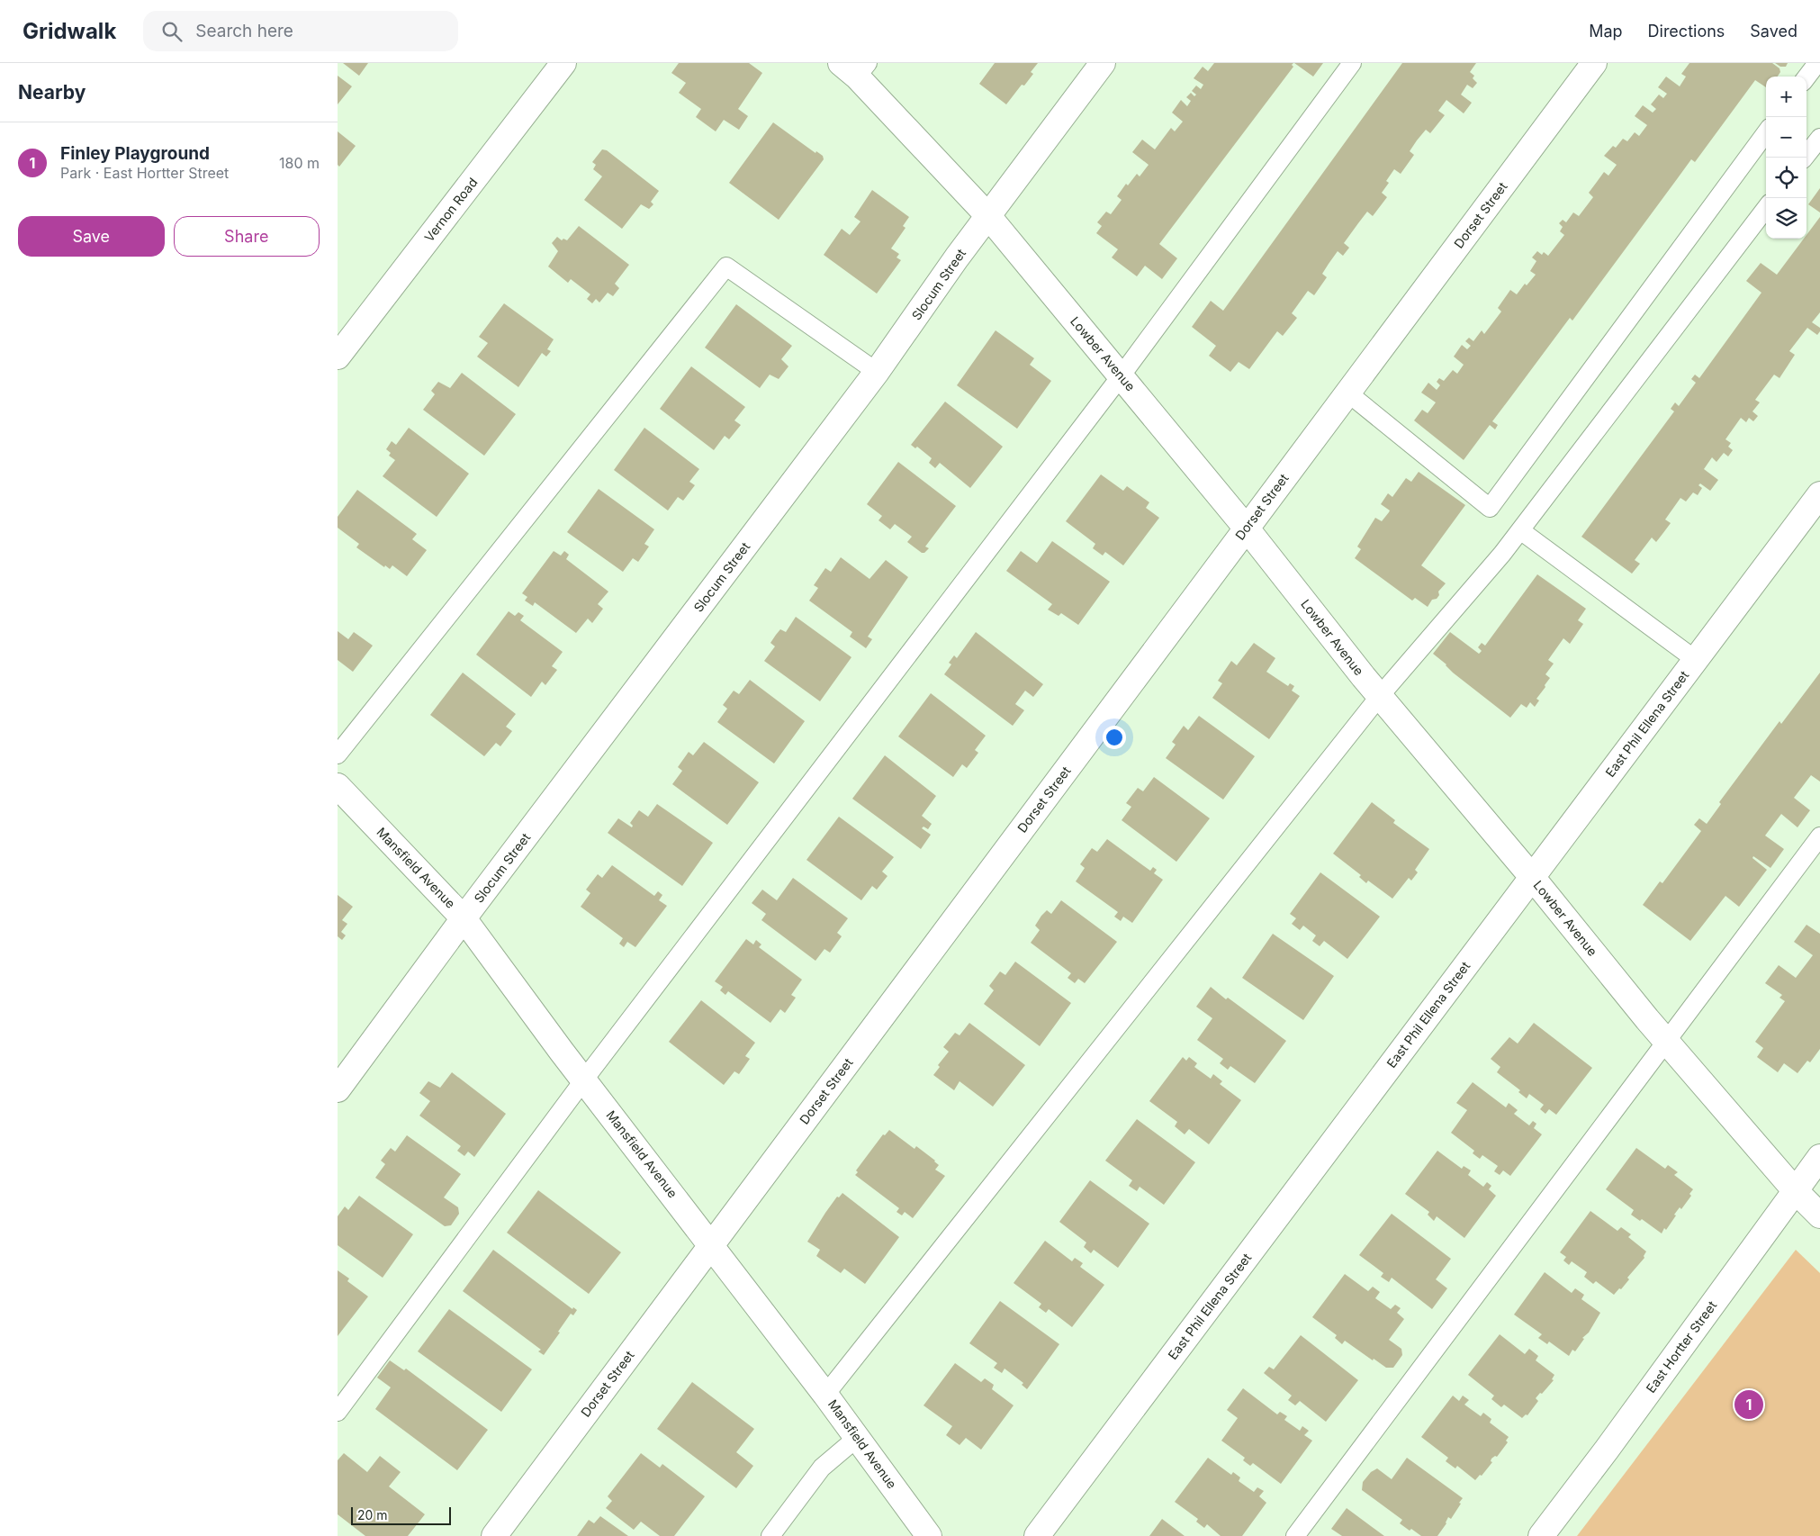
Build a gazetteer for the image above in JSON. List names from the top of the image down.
{
  "streets": {
    "street": [
      "Vernon Road",
      "Dorset Street",
      "Slocum Street",
      "Lowber Avenue",
      "East Phil Ellena Street",
      "Mansfield Avenue",
      "East Hortter Street"
    ]
  },
  "crossings": [
    ["Dorset Street", "Lowber Avenue"],
    ["Dorset Street", "Mansfield Avenue"],
    ["Slocum Street", "Lowber Avenue"],
    ["Slocum Street", "Mansfield Avenue"],
    ["Lowber Avenue", "East Phil Ellena Street"],
    ["Lowber Avenue", "East Hortter Street"]
  ],
  "scale_bar": "20 m",
  "page": {
    "header": "Gridwalk",
    "search": "Search here",
    "nav": ["Map", "Directions", "Saved"],
    "heading": "Nearby",
    "map_buttons": ["+", "−"],
    "list": [
      {
        "mark": "1",
        "name": "Finley Playground",
        "note": "Park · East Hortter Street",
        "value": "180 m"
      }
    ],
    "buttons": ["Save", "Share"],
    "pins": "1",
    "scale": "20 m"
  }
}
